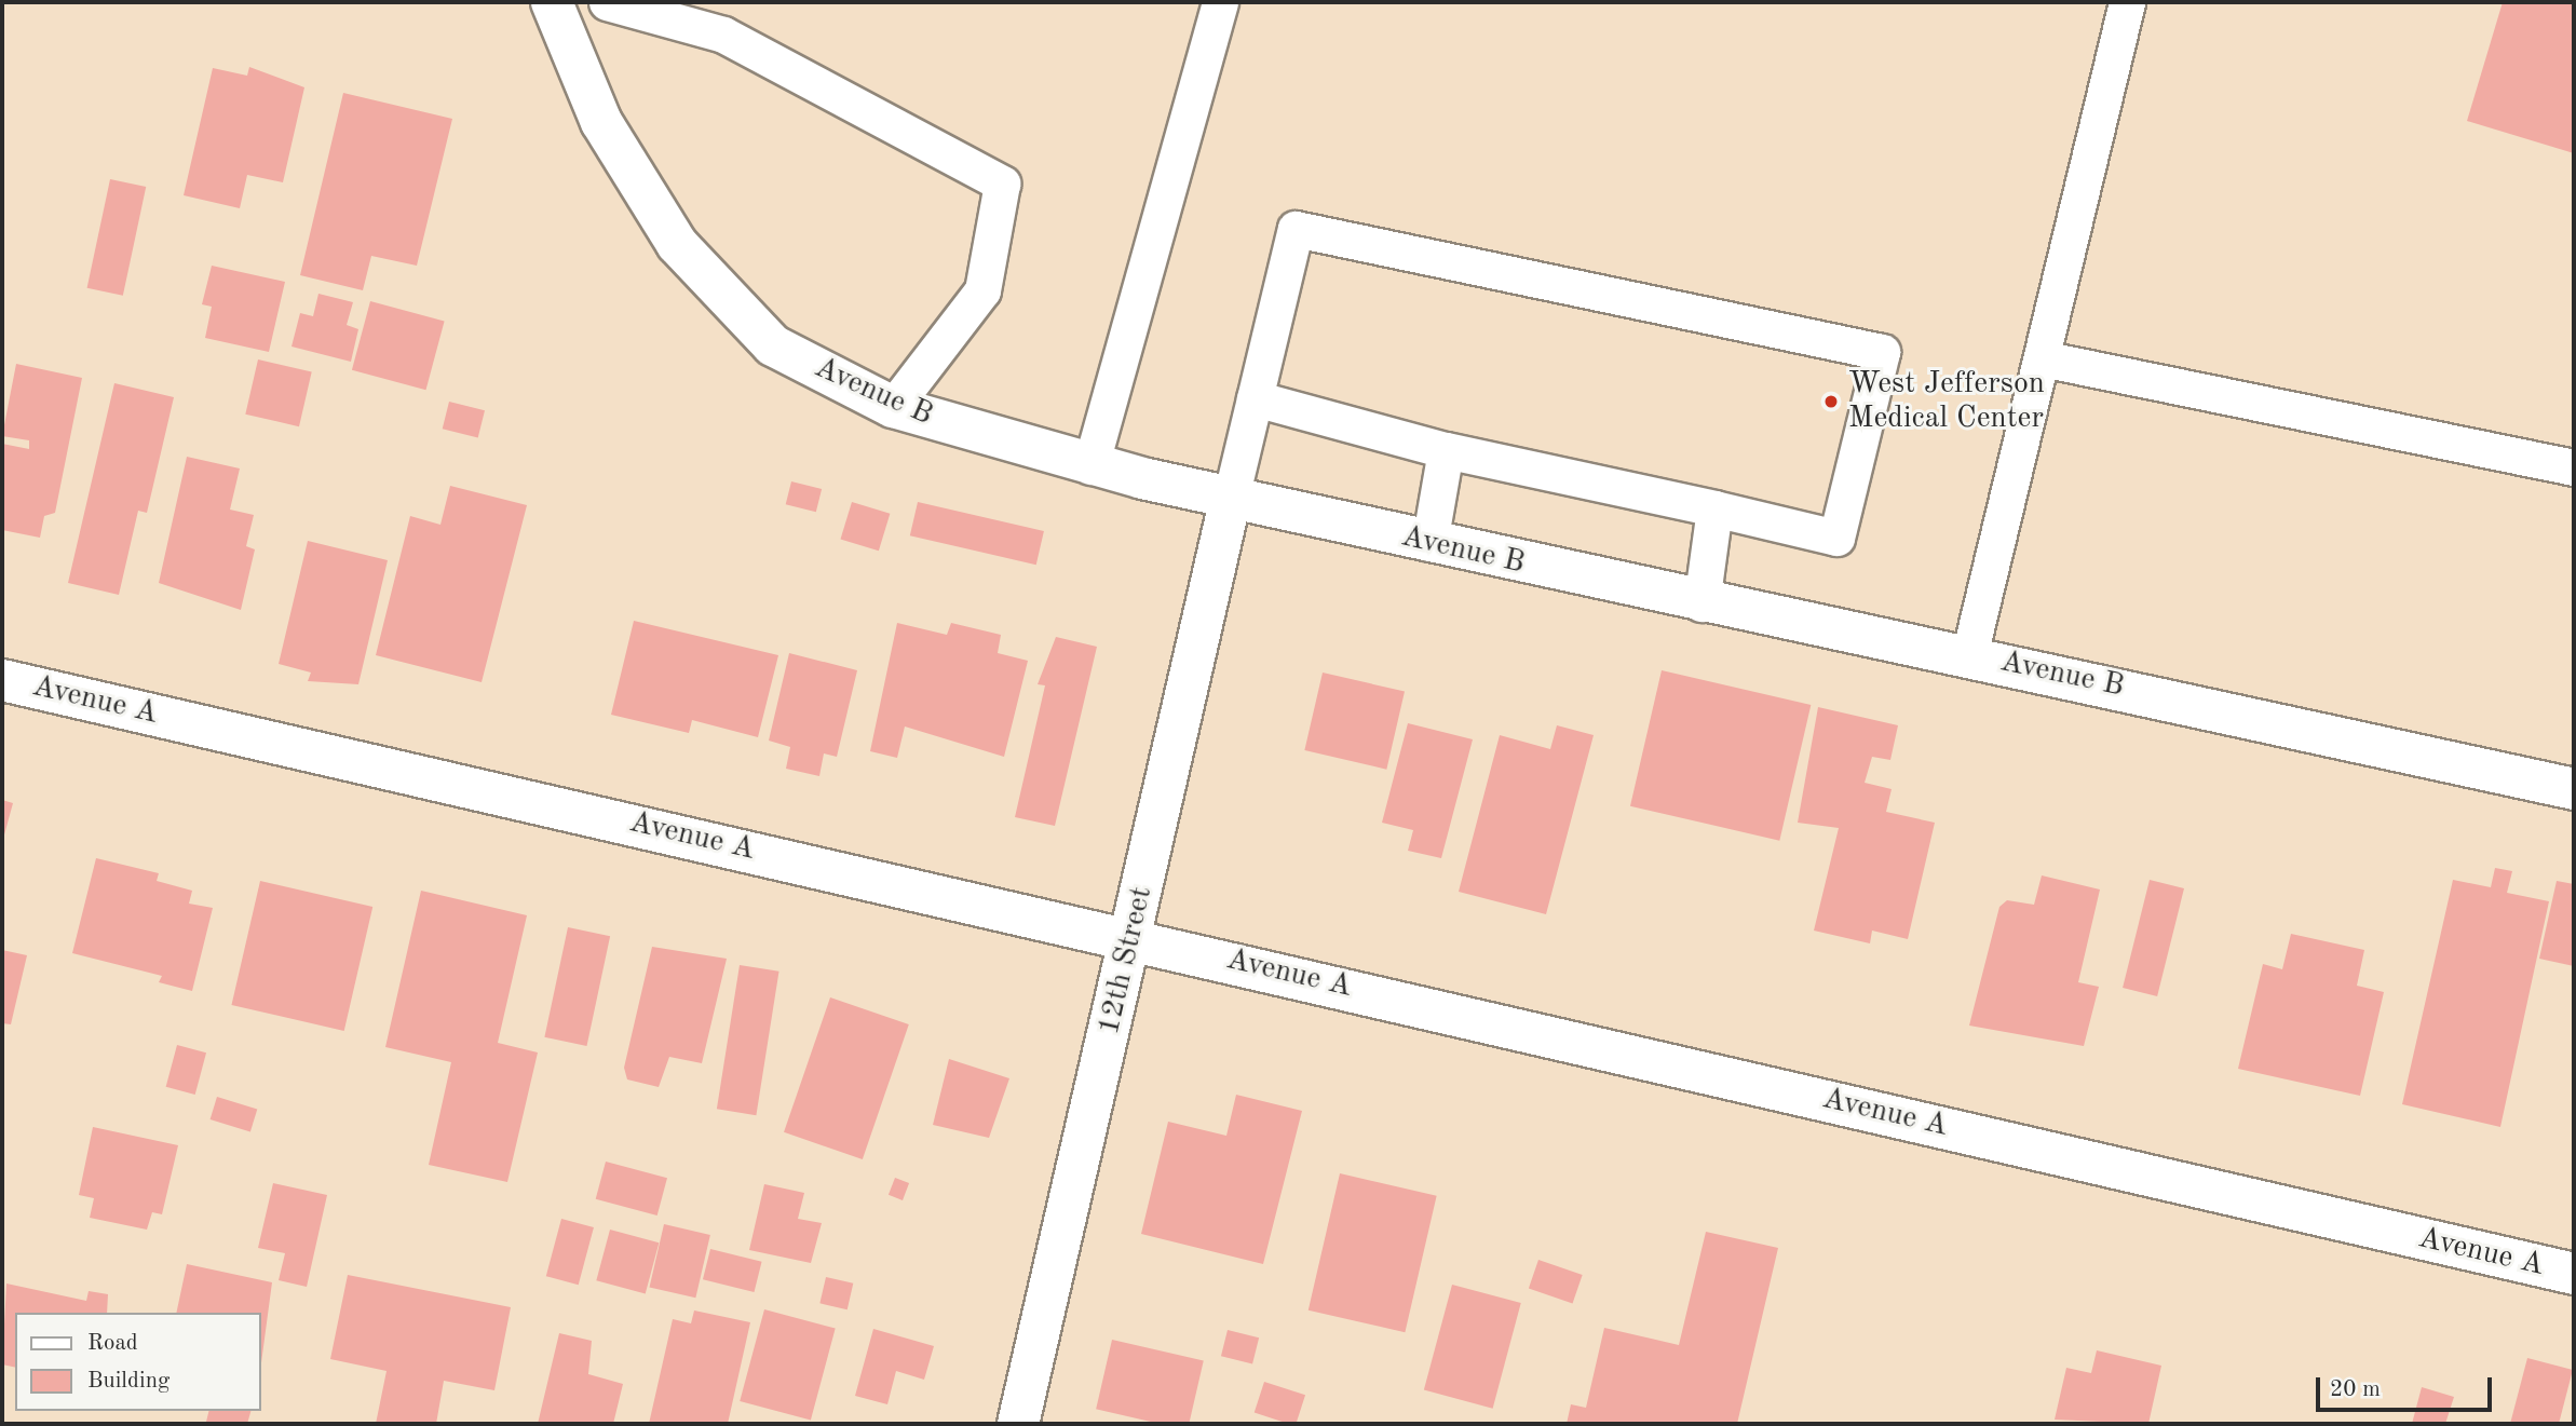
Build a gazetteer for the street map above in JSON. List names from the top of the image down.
{
  "streets": {
    "street": ["Avenue B", "Avenue A", "12th Street"]
  },
  "crossings": [
    ["Avenue B", "12th Street"],
    ["Avenue A", "12th Street"]
  ],
  "places": ["West Jefferson Medical Center"],
  "legend": ["Road", "Building"],
  "scale_bar": "20 m"
}
